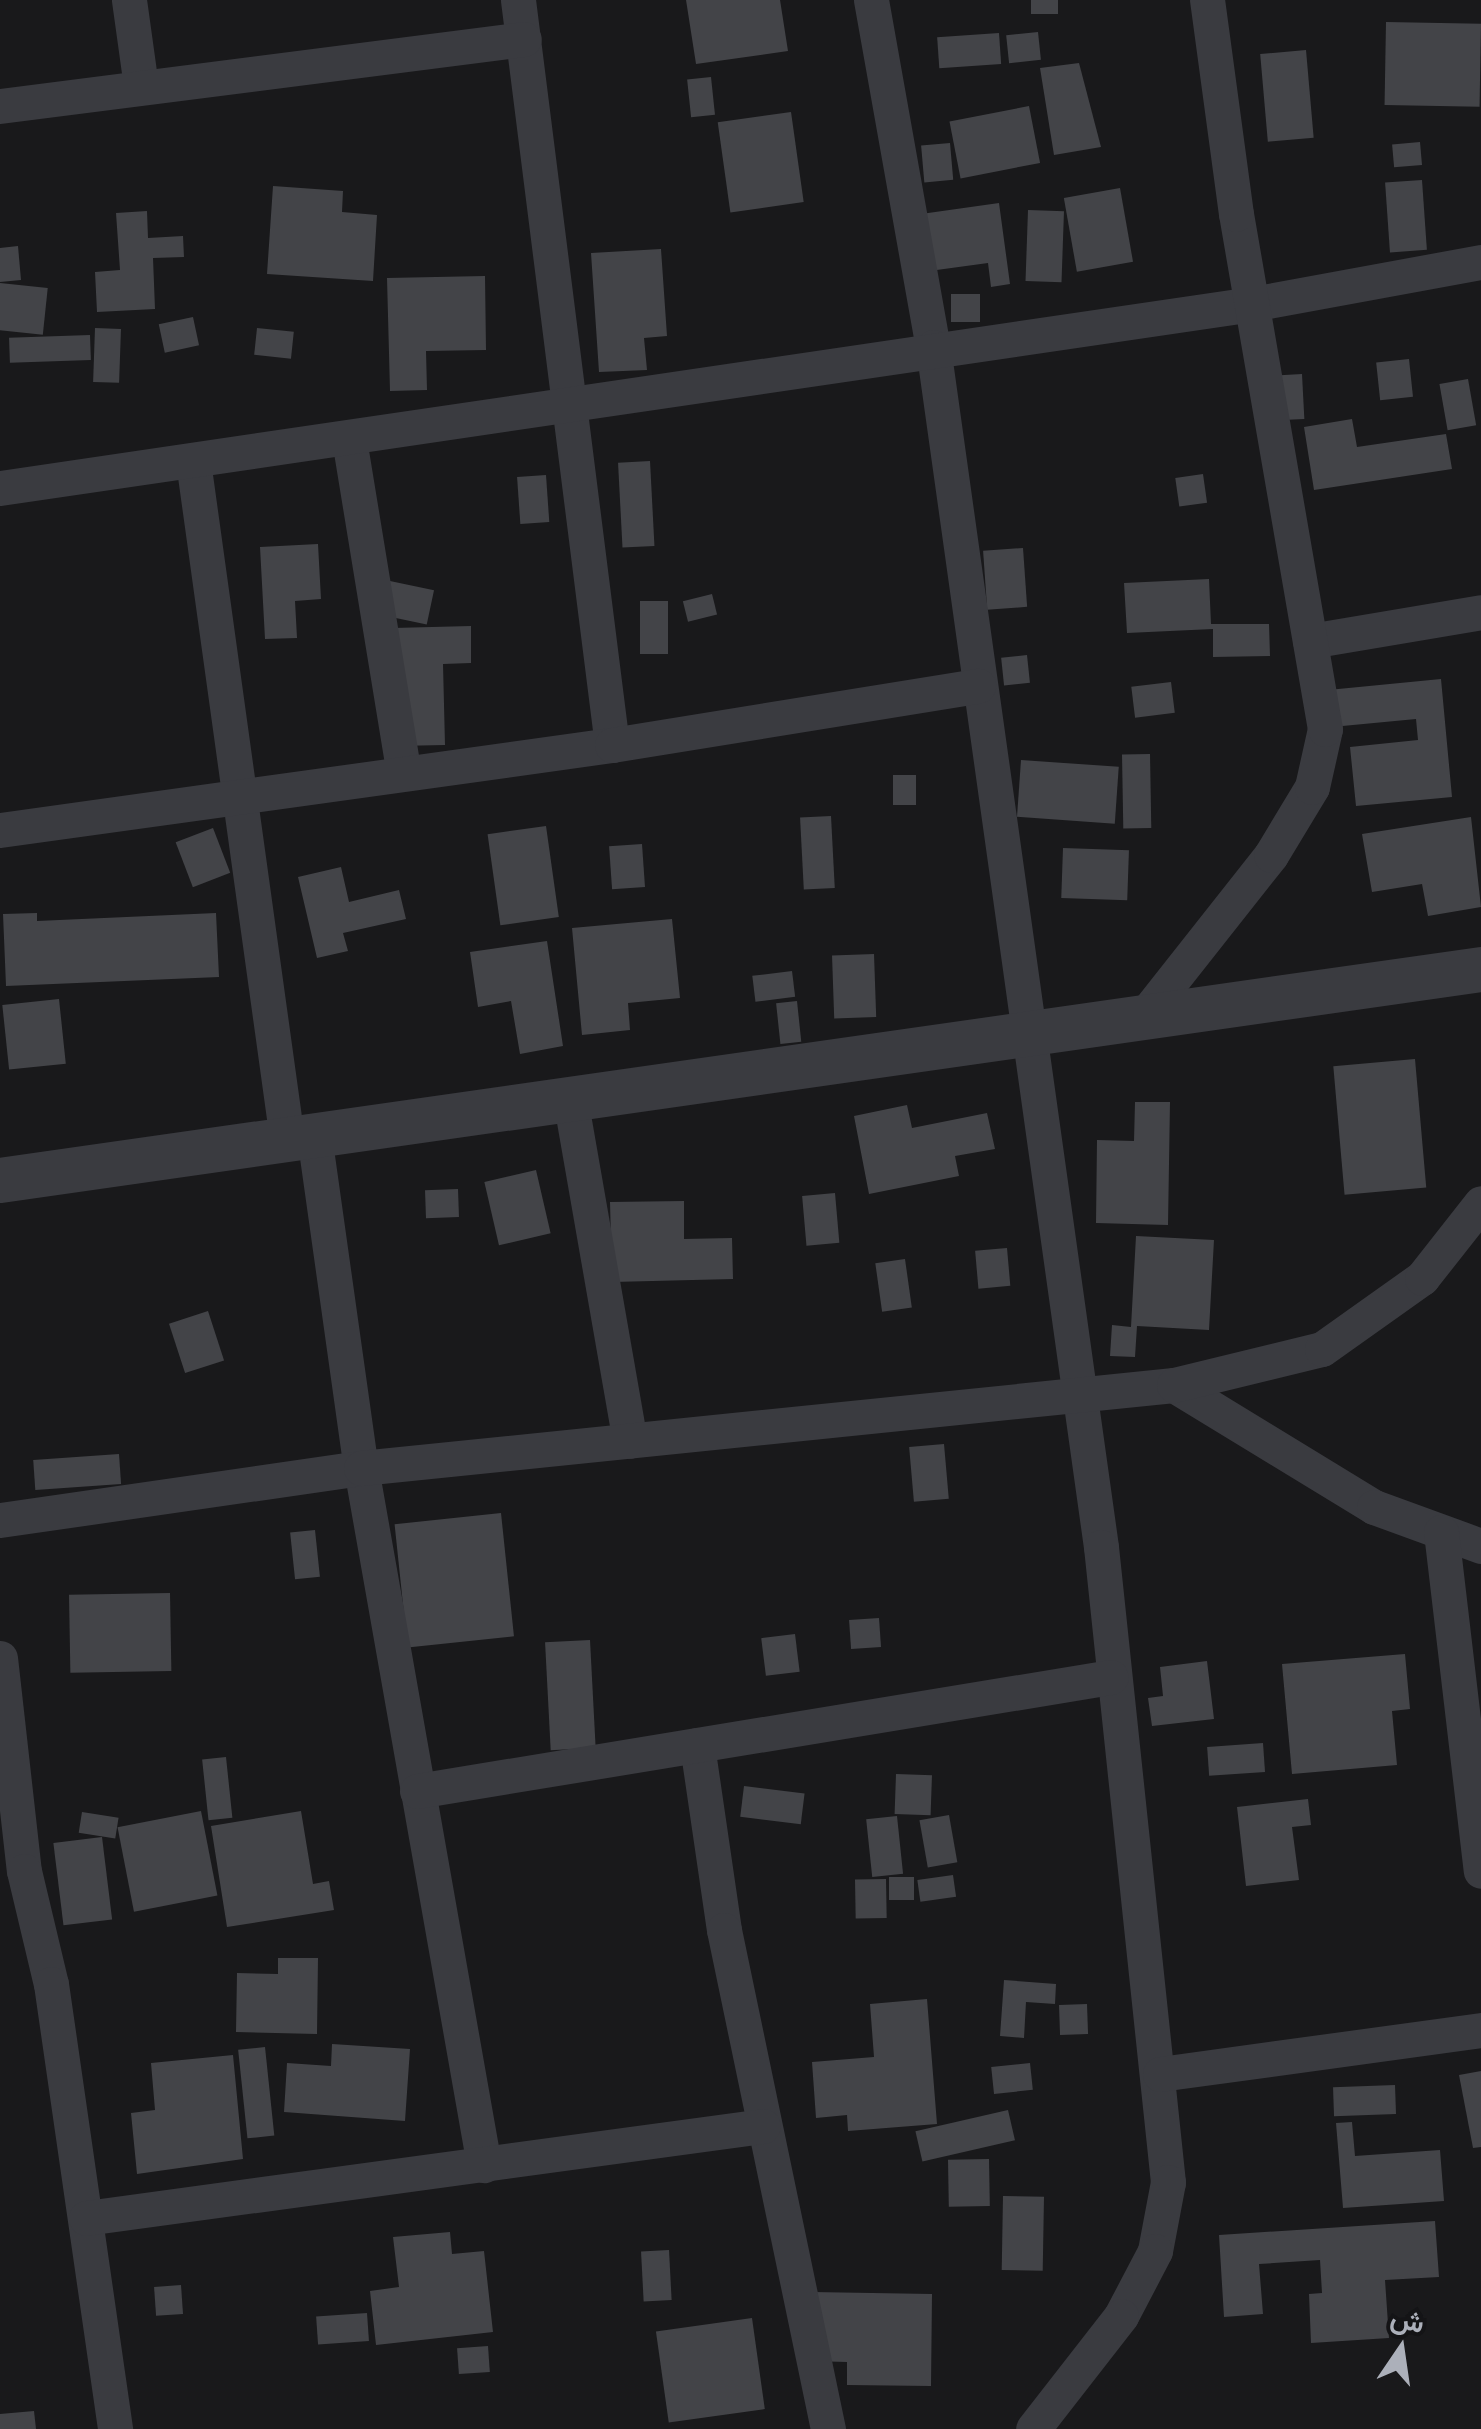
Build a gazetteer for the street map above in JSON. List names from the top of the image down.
{
  "north": "top"
}
